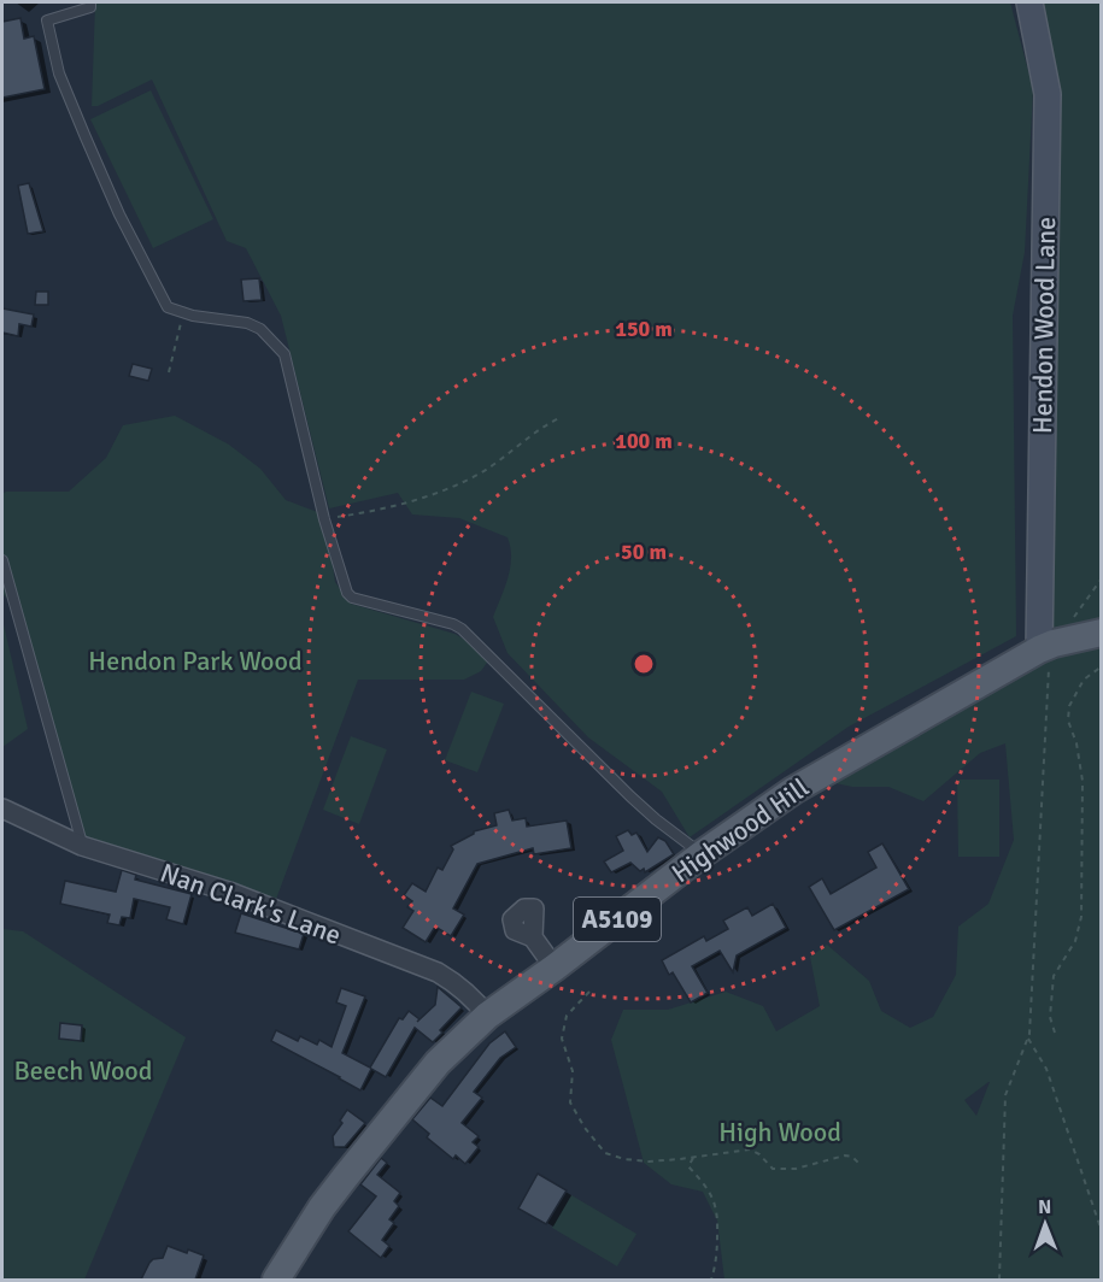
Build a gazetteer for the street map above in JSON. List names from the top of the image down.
{
  "streets": {
    "main road": ["Hendon Wood Lane", "Highwood Hill", "A5109"],
    "street": ["Nan Clark's Lane"]
  },
  "crossings": [
    ["Hendon Wood Lane", "Highwood Hill"],
    ["Hendon Wood Lane", "A5109"],
    ["Highwood Hill", "Nan Clark's Lane"],
    ["Highwood Hill", "A5109"]
  ],
  "parks": ["Hendon Park Wood", "Beech Wood", "High Wood"],
  "north": "top",
  "rings": ["150 m", "100 m", "50 m"]
}
